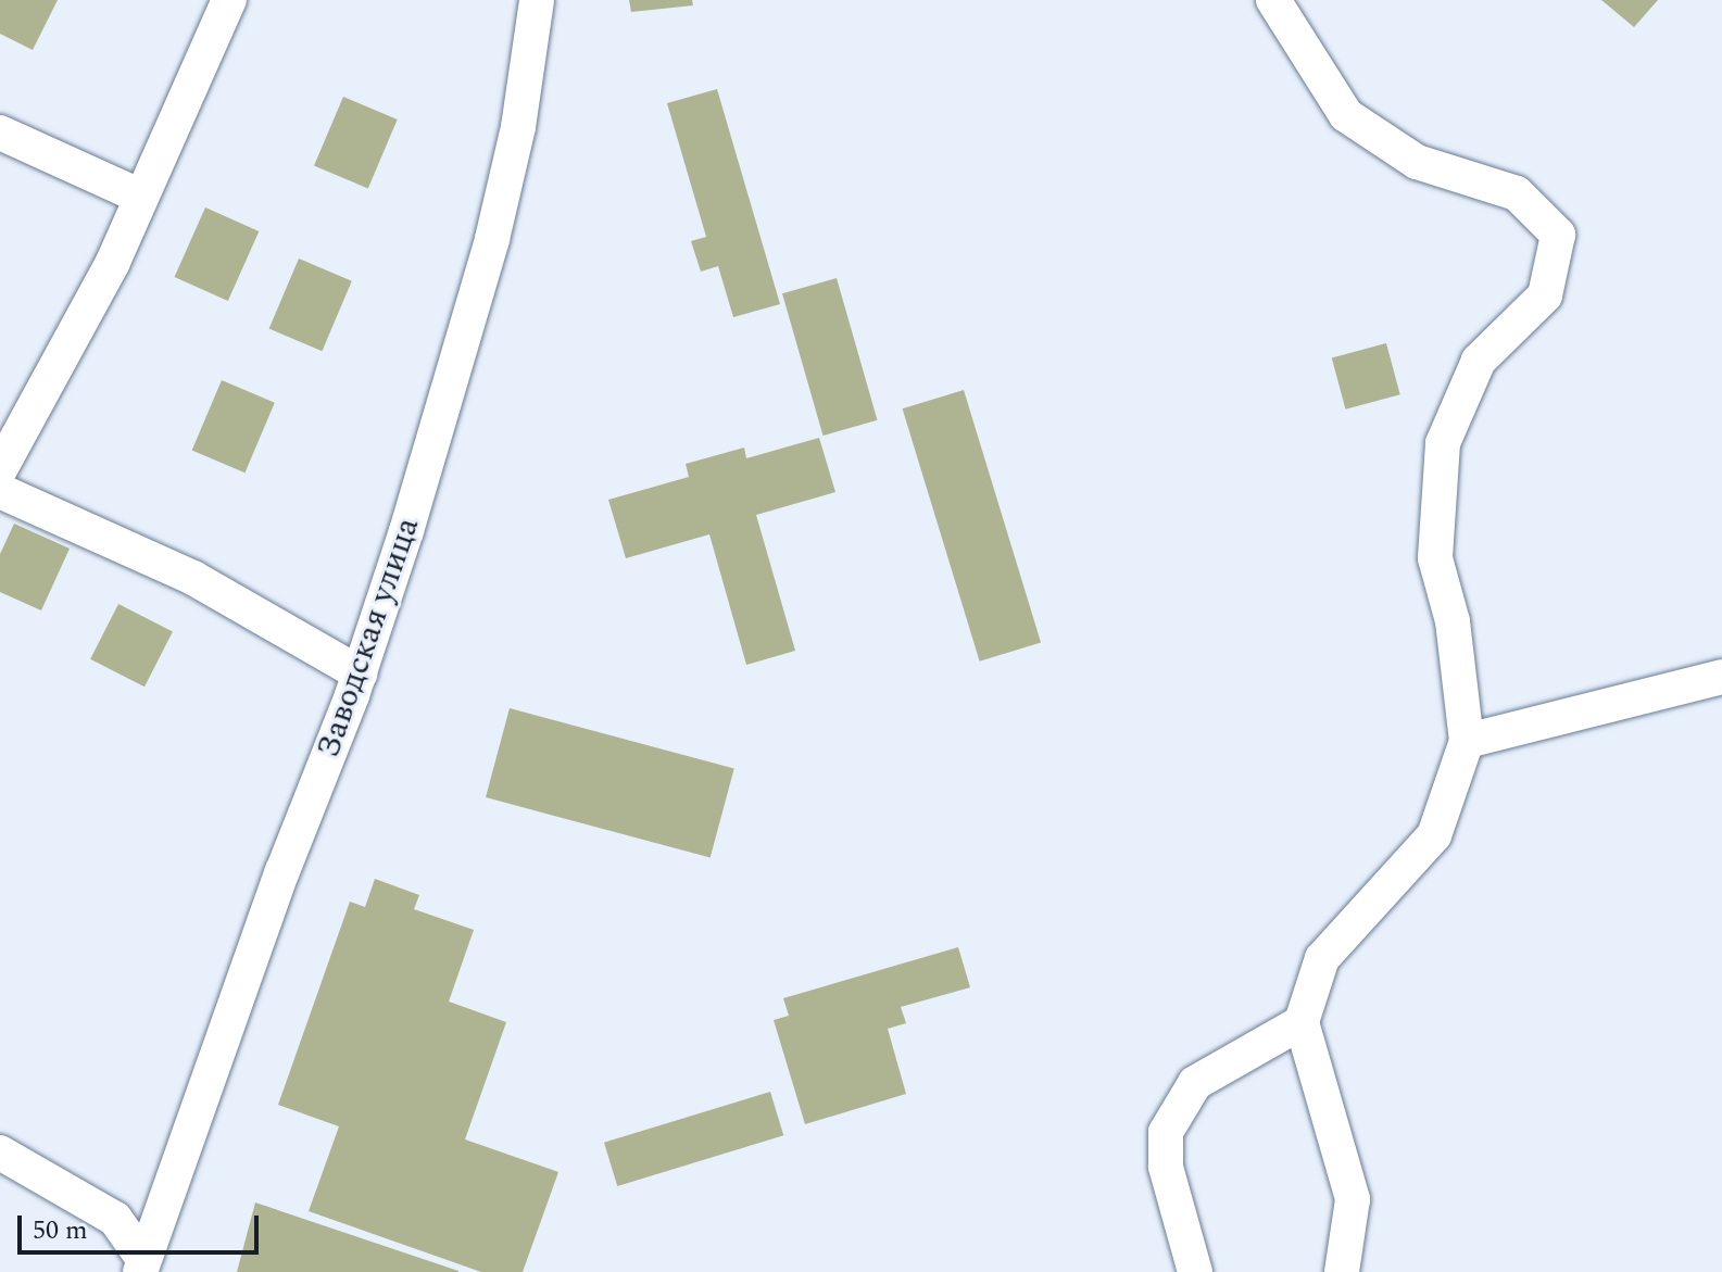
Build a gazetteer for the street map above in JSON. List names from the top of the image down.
{
  "streets": {
    "street": ["Заводская улица"]
  },
  "scale_bar": "50 m"
}
